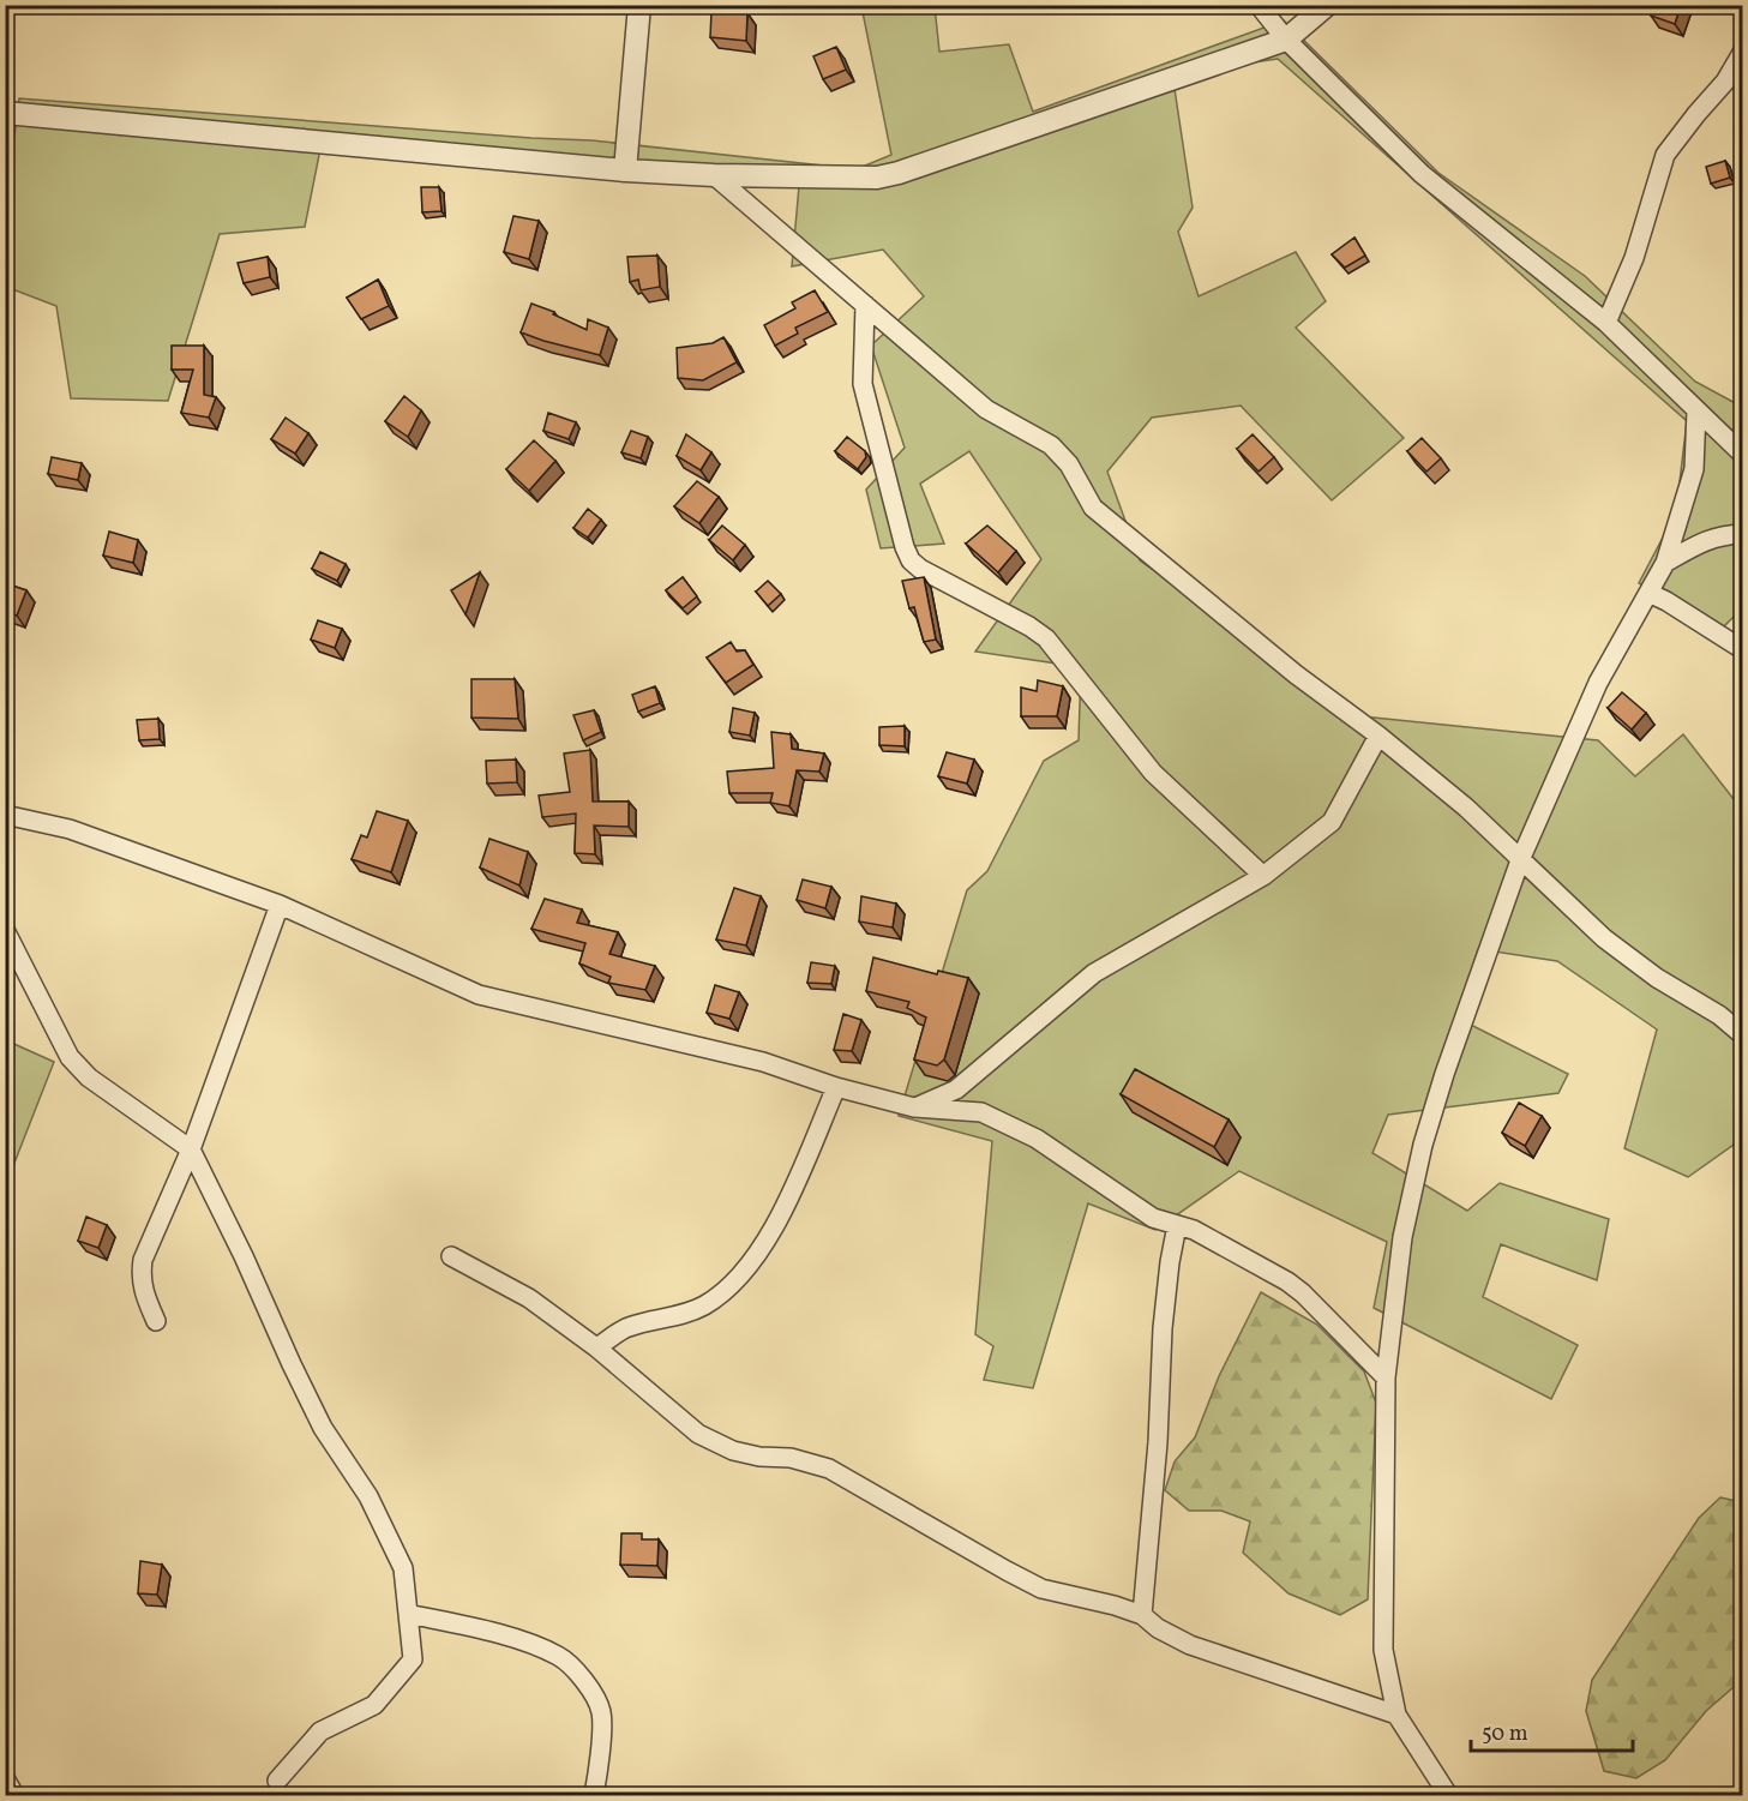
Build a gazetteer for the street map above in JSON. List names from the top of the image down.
{
  "scale_bar": "50 m"
}
